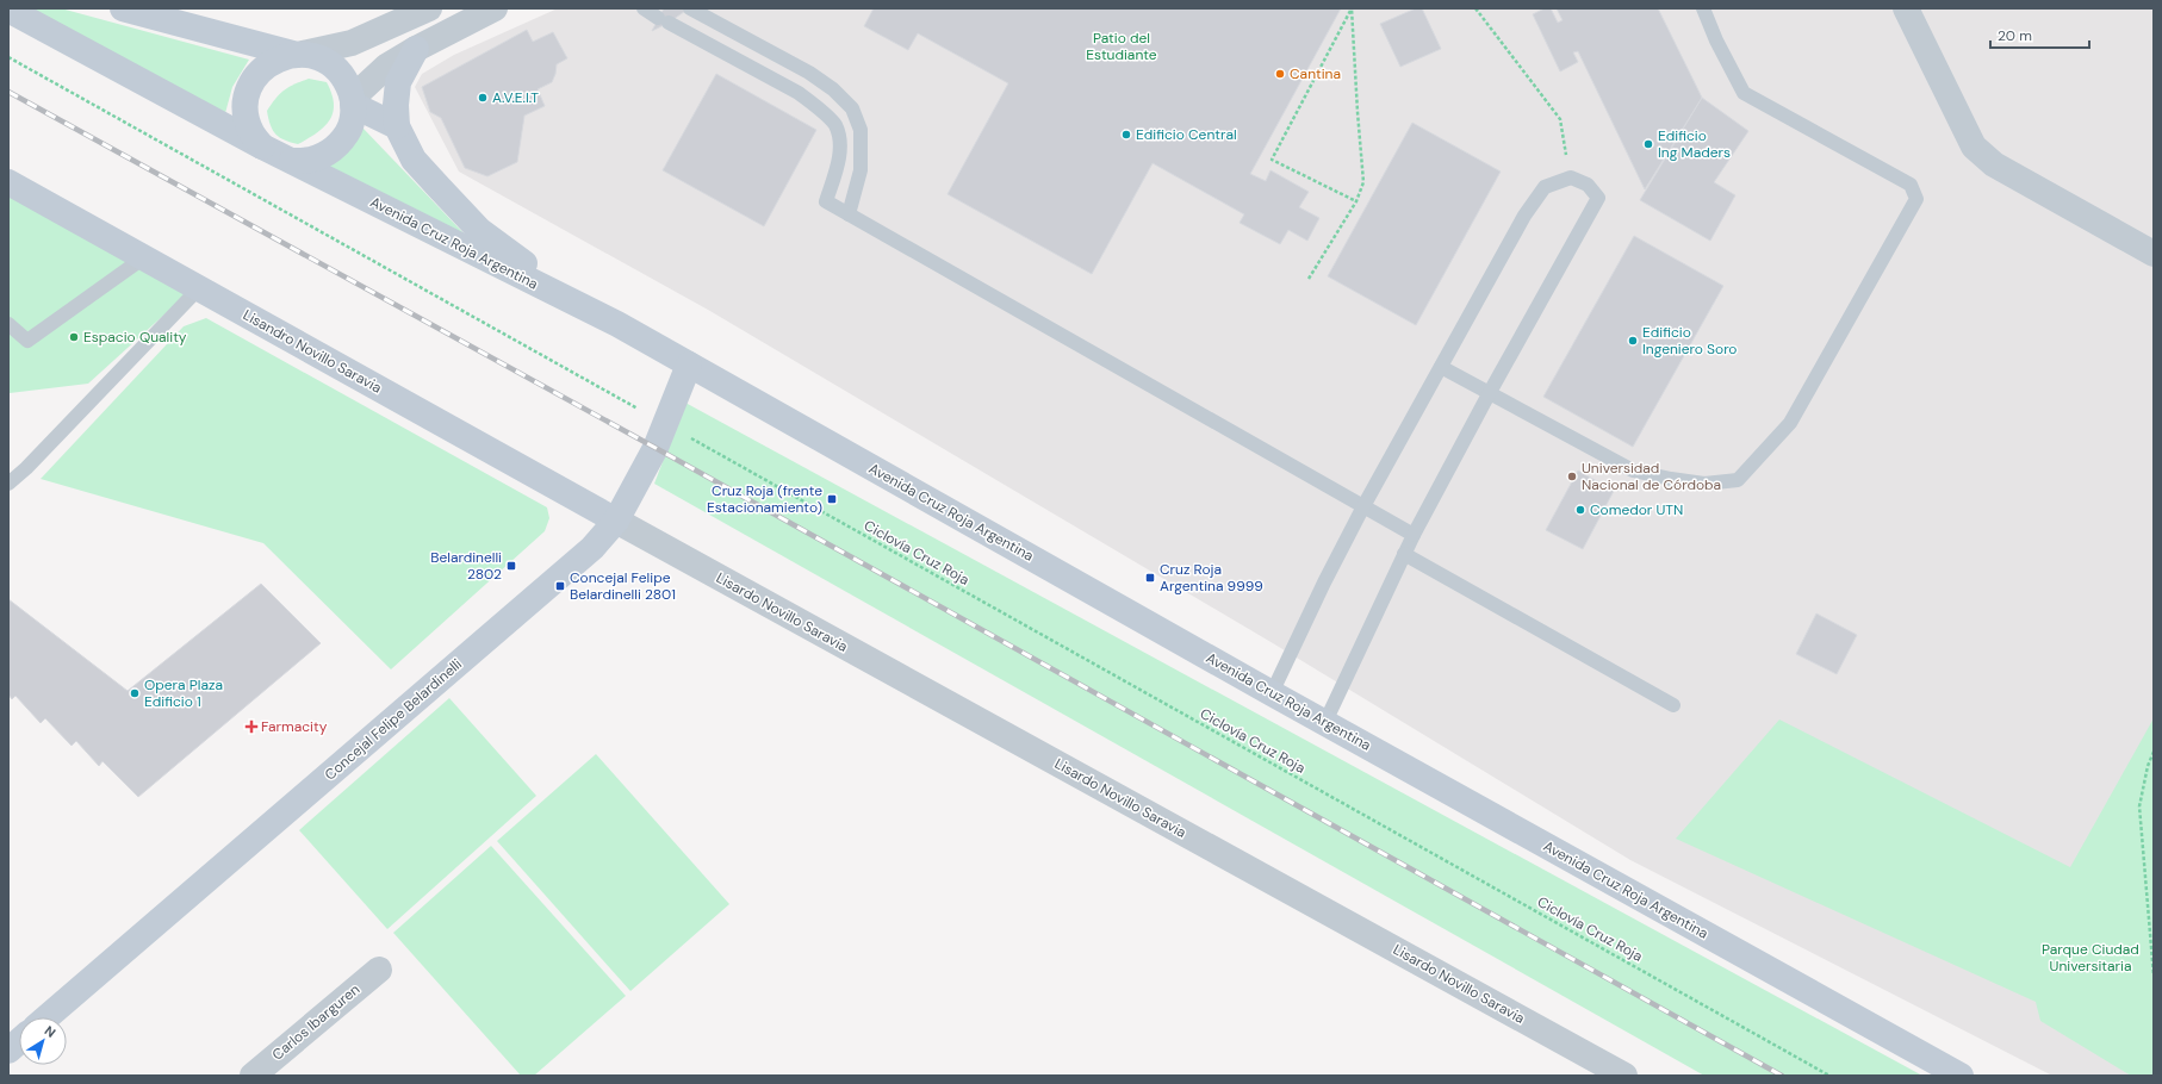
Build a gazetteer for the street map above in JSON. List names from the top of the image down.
{
  "streets": {
    "main road": ["Avenida Cruz Roja Argentina", "Lisandro Novillo Saravia", "Concejal Felipe Belardinelli"],
    "street": ["Lisardo Novillo Saravia", "Carlos Ibarguren"],
    "path": ["Ciclovía Cruz Roja"]
  },
  "crossings": [
    ["Avenida Cruz Roja Argentina", "Concejal Felipe Belardinelli"],
    ["Lisandro Novillo Saravia", "Lisardo Novillo Saravia"],
    ["Lisandro Novillo Saravia", "Concejal Felipe Belardinelli"],
    ["Ciclovía Cruz Roja", "Concejal Felipe Belardinelli"],
    ["Lisardo Novillo Saravia", "Concejal Felipe Belardinelli"]
  ],
  "parks": ["Patio del Estudiante", "Parque Ciudad Universitaria"],
  "places": {
    "other": [
      "Cantina",
      "A.V.E.I.T",
      "Edificio Central",
      "Edificio Ing Maders",
      "Espacio Quality",
      "Edificio Ingeniero Soro",
      "Universidad Nacional de Córdoba",
      "Comedor UTN",
      "Opera Plaza Edificio 1"
    ],
    "transit": [
      "Cruz Roja (frente Estacionamiento)",
      "Belardinelli 2802",
      "Cruz Roja Argentina 9999",
      "Concejal Felipe Belardinelli 2801"
    ],
    "health": ["Farmacity"]
  },
  "scale_bar": "20 m",
  "north": "top right"
}
